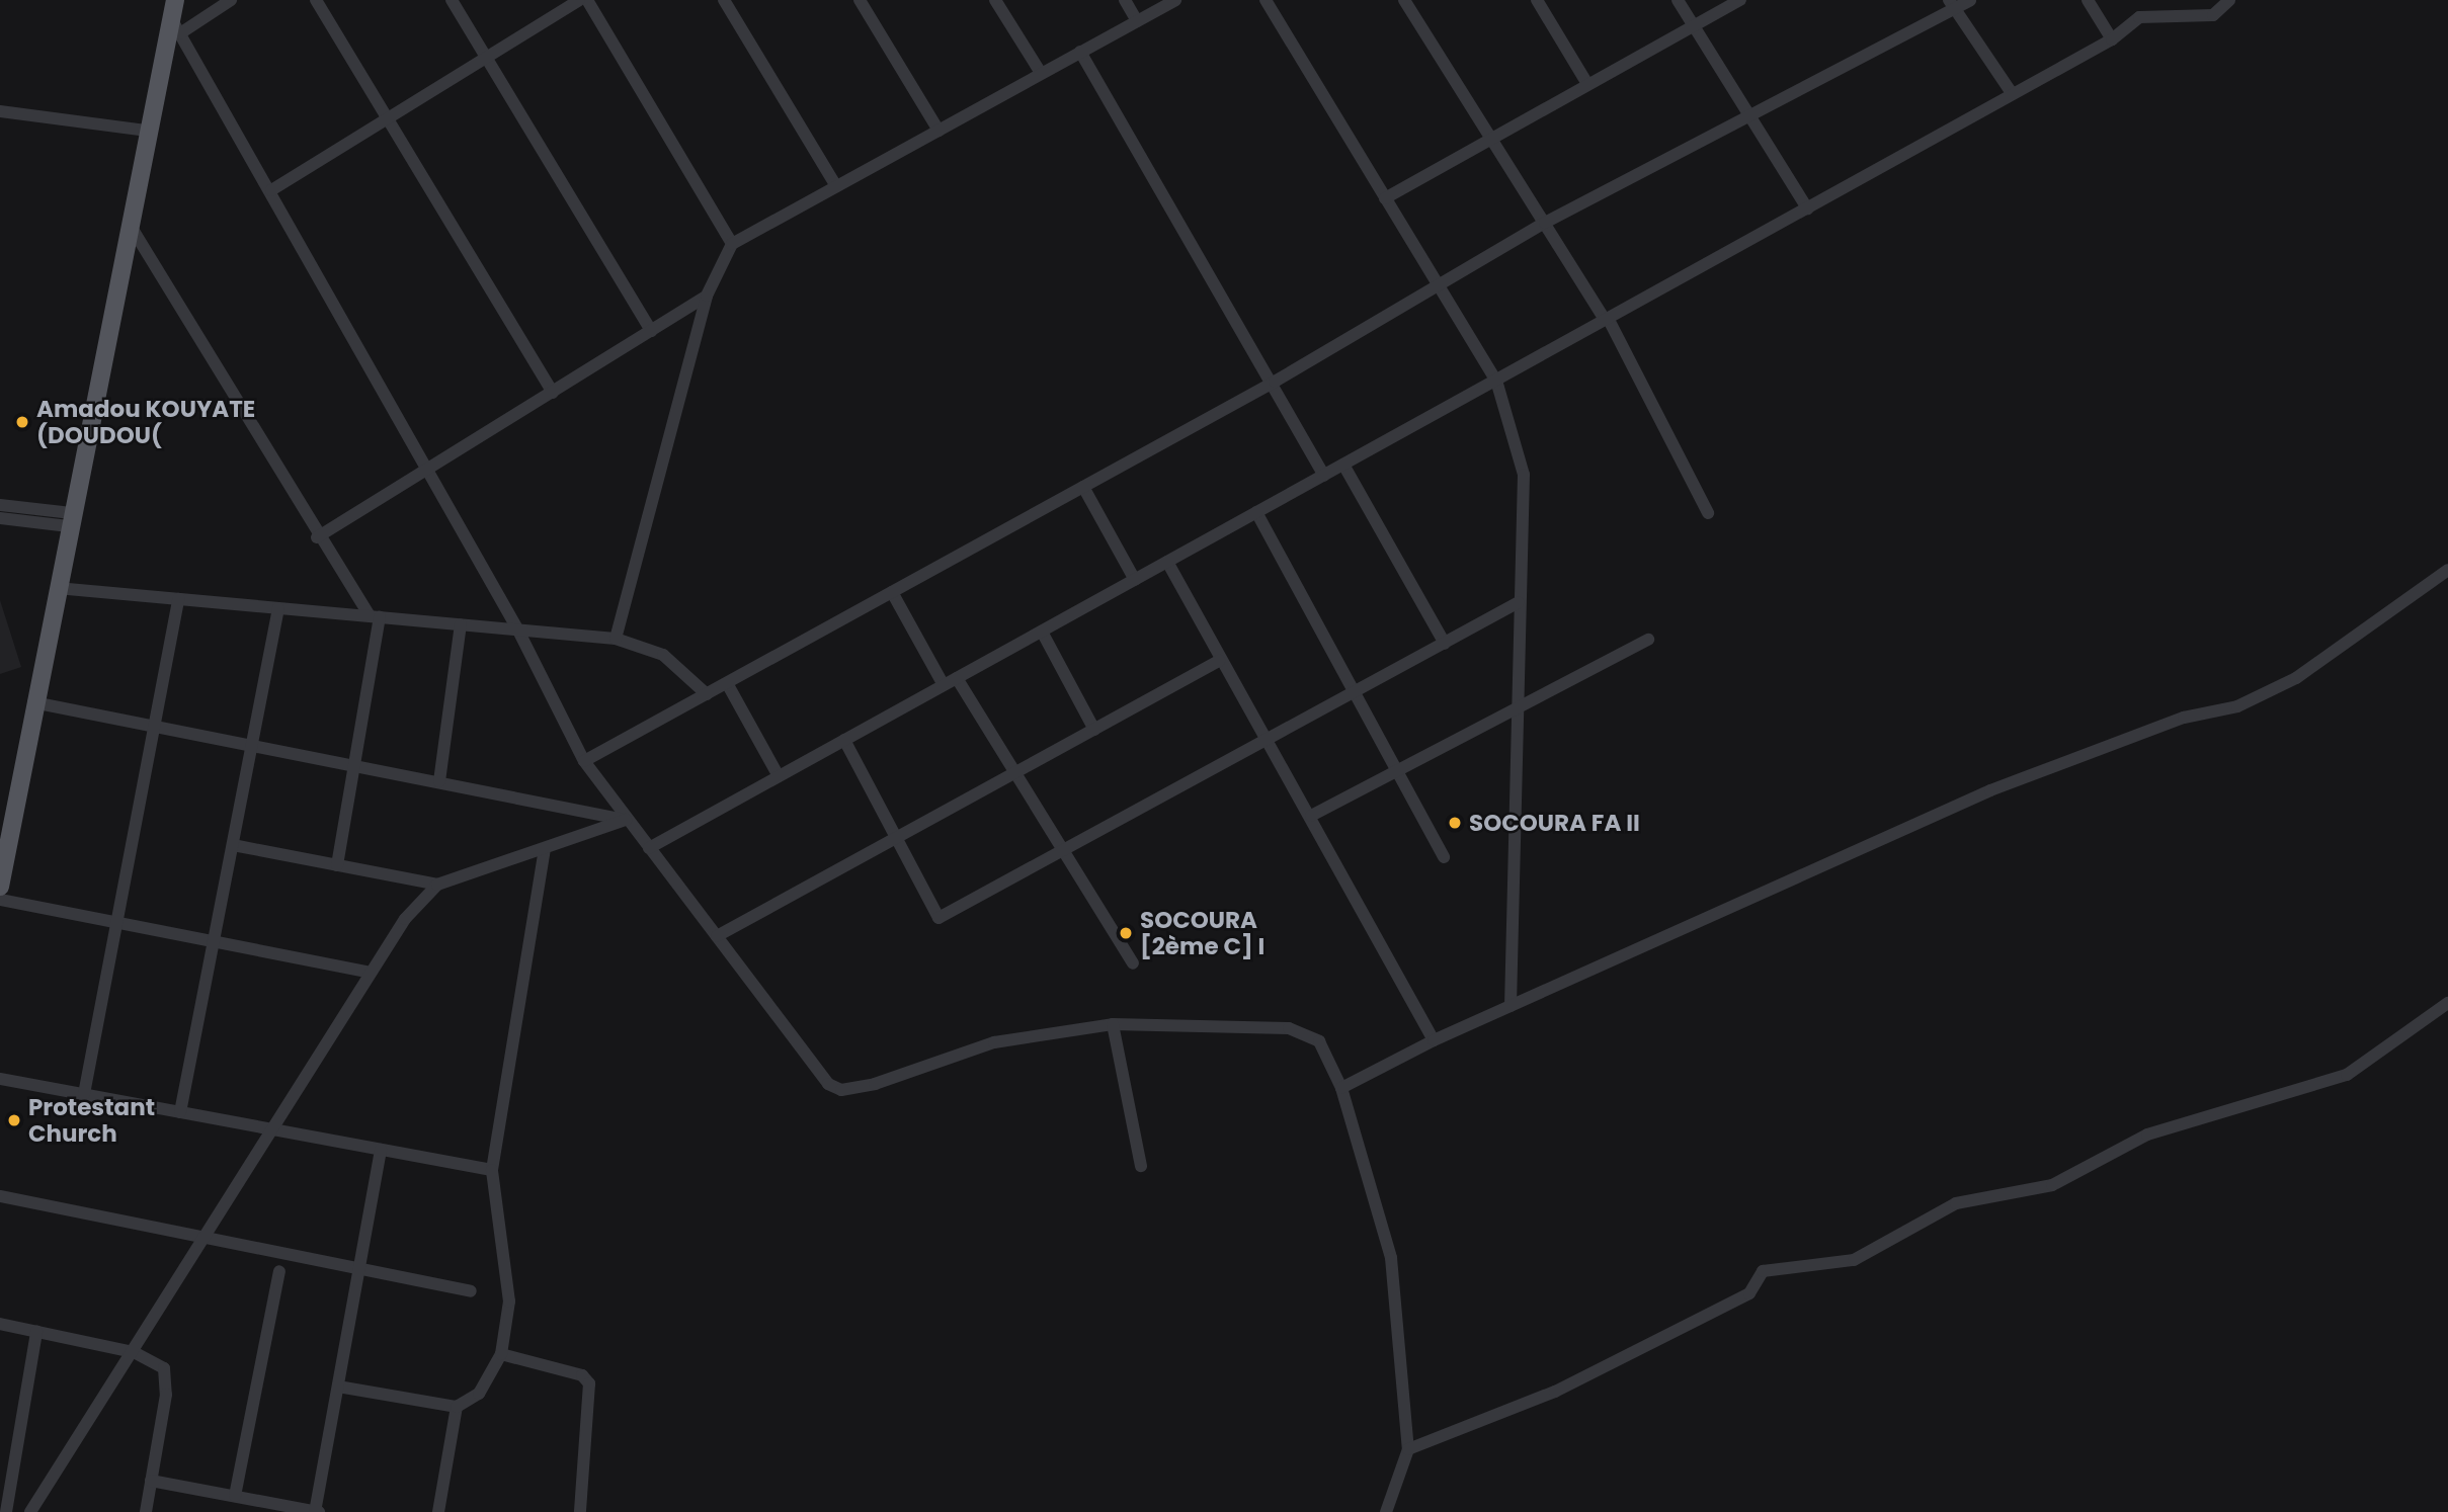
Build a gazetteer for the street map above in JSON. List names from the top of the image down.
{
  "places": [
    "Amadou KOUYATE (DOUDOU(",
    "SOCOURA FA II",
    "SOCOURA [2ème C] I",
    "Protestant Church"
  ]
}
